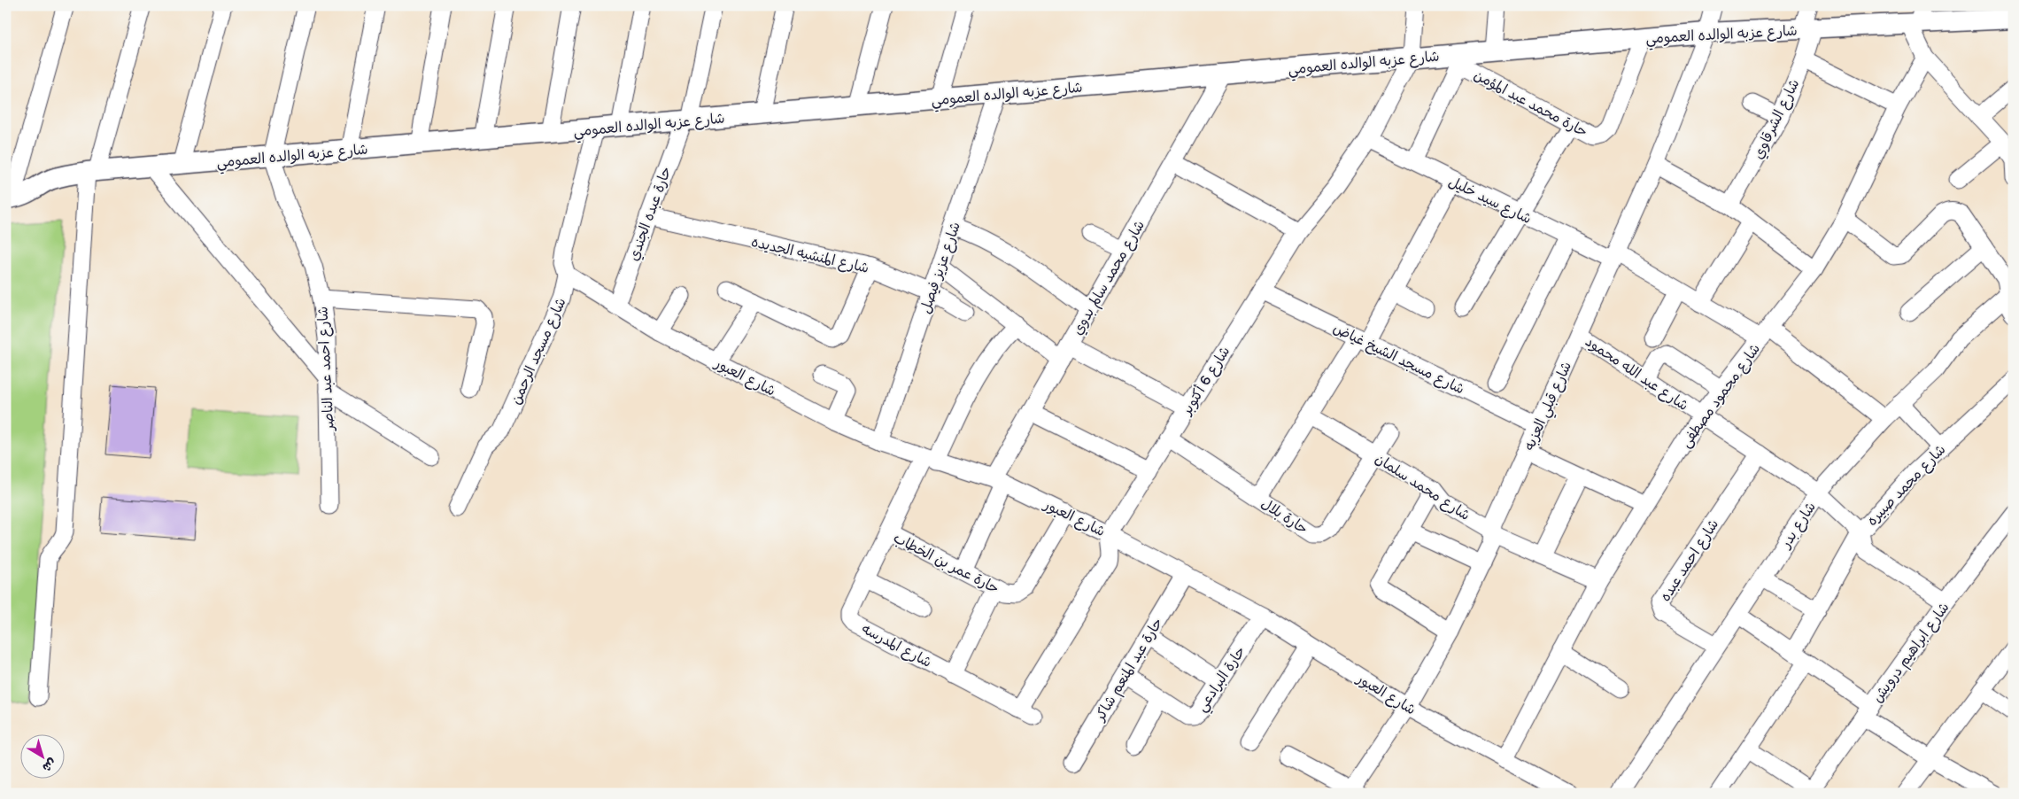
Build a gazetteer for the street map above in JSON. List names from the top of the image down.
{
  "streets": {
    "street": [
      "شارع عزبه الوالده العمومي",
      "حارة محمد عبد المؤمن",
      "شارع الشرقاوي",
      "شارع سيد خليل",
      "حارة عبده الجندي",
      "شارع المنشيه الجديده",
      "شارع عزيز فيصل",
      "شارع محمد سالم بدوي",
      "شارع مسجد الرحمن",
      "شارع مسجد الشيخ غياض",
      "شارع احمد عبد الناصر",
      "شارع عبد الله محمود",
      "شارع العبور",
      "شارع 6 أكتوبر",
      "شارع محمود مصطفى",
      "شارع قبلي العزبه",
      "شارع محمد صبيره",
      "شارع محمد سلمان",
      "حارة بلال",
      "شارع بدر",
      "شارع احمد عبده",
      "حارة عمر بن الخطاب",
      "شارع المدرسه",
      "شارع ابراهيم درويش",
      "حارة عبد المنعم شاكر",
      "حارة البرادعي"
    ]
  },
  "crossings": [
    ["شارع عزبه الوالده العمومي", "حارة محمد عبد المؤمن"],
    ["شارع عزبه الوالده العمومي", "شارع الشرقاوي"],
    ["شارع عزبه الوالده العمومي", "حارة عبده الجندي"],
    ["شارع عزبه الوالده العمومي", "شارع عزيز فيصل"],
    ["شارع عزبه الوالده العمومي", "شارع محمد سالم بدوي"],
    ["شارع عزبه الوالده العمومي", "شارع مسجد الرحمن"],
    ["شارع عزبه الوالده العمومي", "شارع احمد عبد الناصر"],
    ["شارع عزبه الوالده العمومي", "شارع 6 أكتوبر"],
    ["شارع عزبه الوالده العمومي", "شارع قبلي العزبه"],
    ["شارع سيد خليل", "شارع 6 أكتوبر"],
    ["شارع سيد خليل", "شارع محمود مصطفى"],
    ["شارع سيد خليل", "شارع قبلي العزبه"],
    ["شارع سيد خليل", "شارع بدر"],
    ["حارة عبده الجندي", "شارع المنشيه الجديده"],
    ["حارة عبده الجندي", "شارع العبور"],
    ["شارع المنشيه الجديده", "شارع عزيز فيصل"],
    ["شارع عزيز فيصل", "شارع العبور"],
    ["شارع محمد سالم بدوي", "شارع العبور"],
    ["شارع محمد سالم بدوي", "حارة عمر بن الخطاب"],
    ["شارع مسجد الرحمن", "شارع العبور"],
    ["شارع مسجد الشيخ غياض", "شارع 6 أكتوبر"],
    ["شارع مسجد الشيخ غياض", "شارع قبلي العزبه"],
    ["شارع عبد الله محمود", "شارع محمود مصطفى"],
    ["شارع عبد الله محمود", "شارع قبلي العزبه"],
    ["شارع عبد الله محمود", "شارع محمد صبيره"],
    ["شارع عبد الله محمود", "شارع بدر"],
    ["شارع عبد الله محمود", "شارع احمد عبده"],
    ["شارع عبد الله محمود", "شارع ابراهيم درويش"],
    ["شارع العبور", "شارع 6 أكتوبر"],
    ["شارع العبور", "شارع محمود مصطفى"],
    ["شارع العبور", "شارع قبلي العزبه"],
    ["شارع العبور", "حارة عمر بن الخطاب"],
    ["شارع العبور", "شارع المدرسه"],
    ["شارع العبور", "حارة عبد المنعم شاكر"],
    ["شارع العبور", "حارة البرادعي"],
    ["شارع 6 أكتوبر", "حارة بلال"],
    ["شارع 6 أكتوبر", "شارع المدرسه"],
    ["شارع محمود مصطفى", "شارع محمد سلمان"],
    ["شارع قبلي العزبه", "شارع محمد سلمان"],
    ["شارع محمد سلمان", "حارة بلال"],
    ["شارع بدر", "شارع احمد عبده"],
    ["حارة عمر بن الخطاب", "شارع المدرسه"],
    ["حارة عبد المنعم شاكر", "حارة البرادعي"]
  ],
  "north": "bottom right"
}
